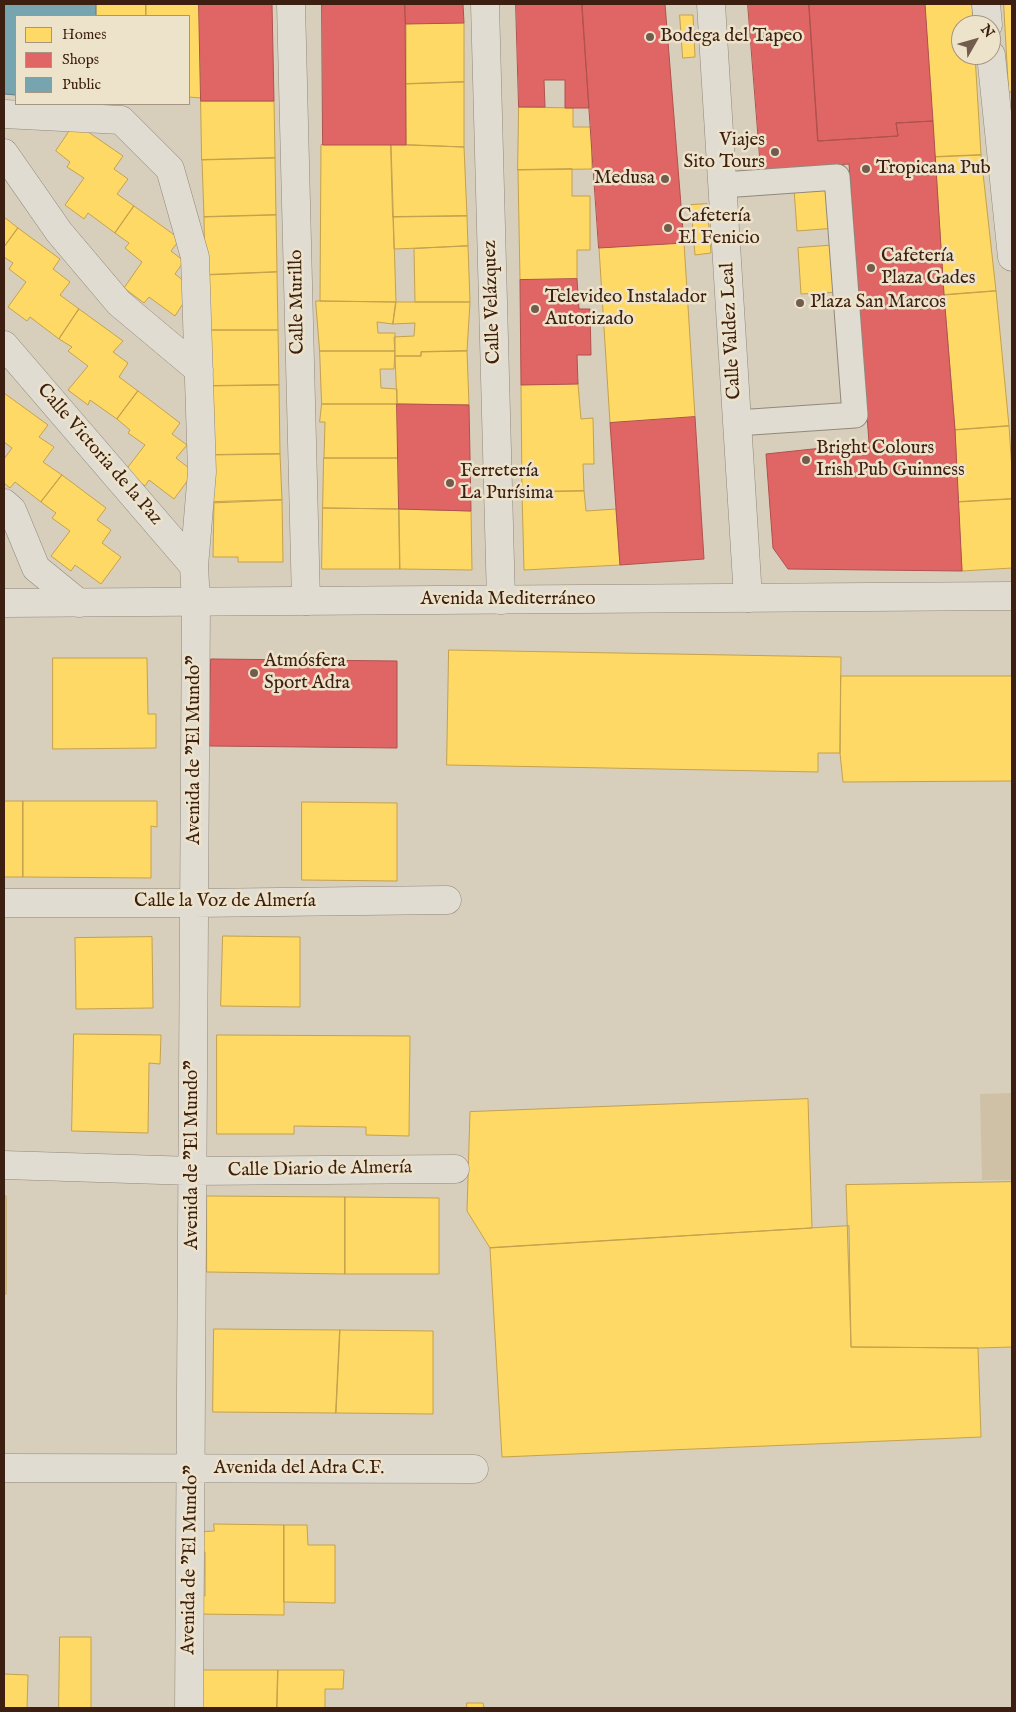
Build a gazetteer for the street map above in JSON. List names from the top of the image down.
{
  "streets": {
    "street": [
      "Calle Murillo",
      "Calle Velázquez",
      "Calle Valdez Leal",
      "Calle Victoria de la Paz",
      "Avenida Mediterráneo",
      "Avenida de \"El Mundo\"",
      "Calle la Voz de Almería",
      "Calle Diario de Almería",
      "Avenida del Adra C.F."
    ]
  },
  "crossings": [
    ["Calle Murillo", "Avenida Mediterráneo"],
    ["Calle Velázquez", "Avenida Mediterráneo"],
    ["Calle Valdez Leal", "Avenida Mediterráneo"],
    ["Avenida Mediterráneo", "Avenida de \"El Mundo\""],
    ["Avenida de \"El Mundo\"", "Calle la Voz de Almería"],
    ["Avenida de \"El Mundo\"", "Calle Diario de Almería"],
    ["Avenida de \"El Mundo\"", "Avenida del Adra C.F."]
  ],
  "places": [
    "Bodega del Tapeo",
    "Viajes Sito Tours",
    "Tropicana Pub",
    "Medusa",
    "Cafetería El Fenicio",
    "Cafetería Plaza Gades",
    "Plaza San Marcos",
    "Televideo Instalador Autorizado",
    "Bright Colours Irish Pub Guinness",
    "Ferretería La Purísima",
    "Atmósfera Sport Adra"
  ],
  "legend": ["Homes", "Shops", "Public"],
  "north": "top right"
}
